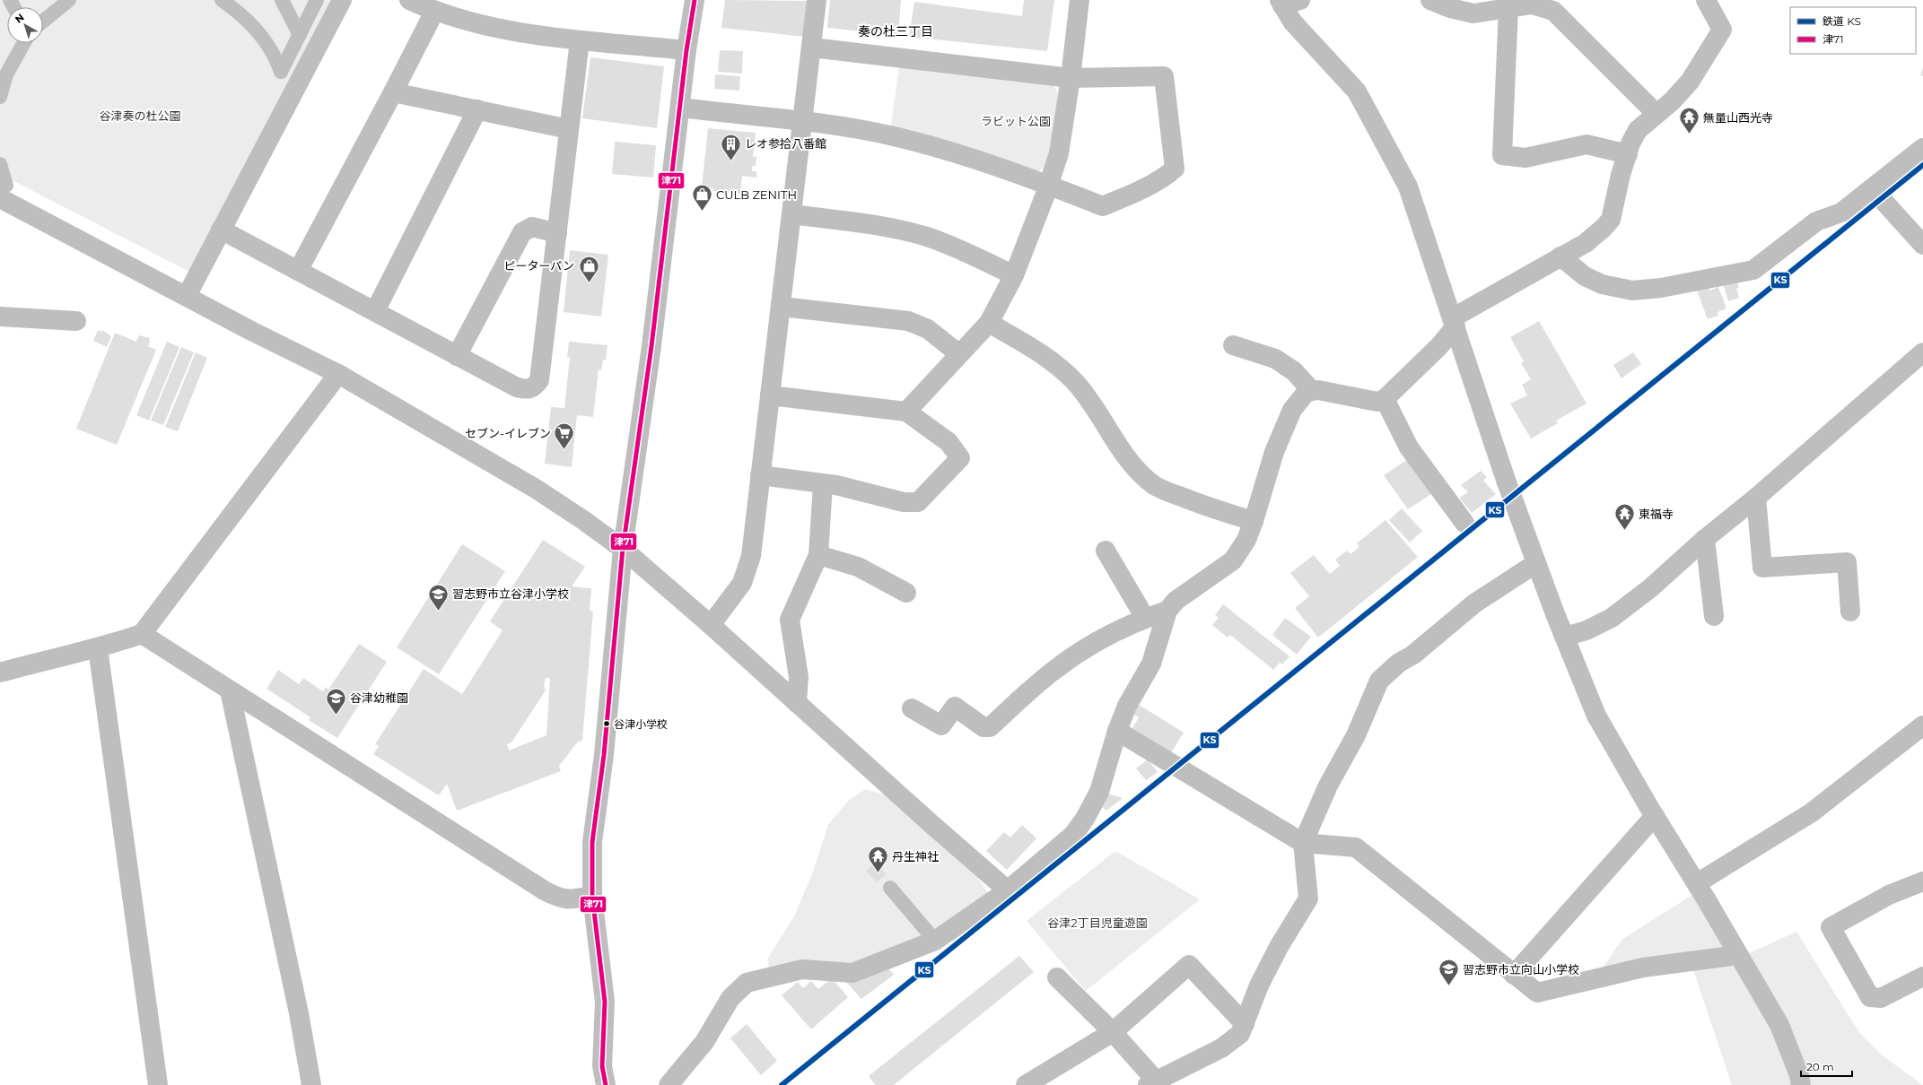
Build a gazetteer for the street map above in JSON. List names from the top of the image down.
{
  "districts": ["奏の杜三丁目"],
  "parks": ["谷津奏の杜公園", "ラビット公園", "谷津2丁目児童遊園"],
  "places": {
    "temple": ["無量山西光寺", "東福寺", "丹生神社"],
    "building": ["レオ参拾八番館"],
    "shop": ["CULB ZENITH", "ピーターパン"],
    "supermarket": ["セブン-イレブン"],
    "school or university": ["習志野市立谷津小学校", "谷津幼稚園", "習志野市立向山小学校"],
    "other": ["谷津小学校"]
  },
  "lines": ["transit line 津71", "rail line KS"],
  "legend": ["鉄道 KS", "津71"],
  "scale_bar": "20 m",
  "north": "top left"
}
